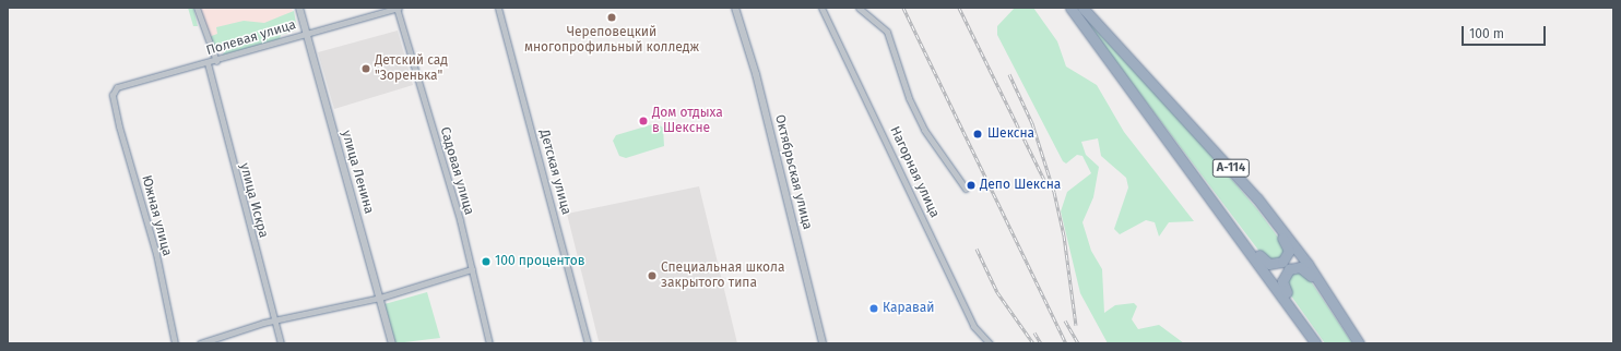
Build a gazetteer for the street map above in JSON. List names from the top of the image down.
{
  "streets": {
    "highway": ["А-114"],
    "street": [
      "Полевая улица",
      "Садовая улица",
      "улица Ленина",
      "Детская улица",
      "Октябрьская улица",
      "Нагорная улица",
      "улица Искра",
      "Южная улица"
    ]
  },
  "crossings": [
    ["Полевая улица", "Садовая улица"],
    ["Полевая улица", "улица Ленина"],
    ["Полевая улица", "улица Искра"],
    ["Полевая улица", "Южная улица"]
  ],
  "places": [
    "Череповецкий многопрофильный колледж",
    "Детский сад \"Зоренька\"",
    "Дом отдыха в Шекснe",
    "Шексна",
    "Депо Шексна",
    "100 процентов",
    "Специальная школа закрытого типа",
    "Каравай"
  ],
  "scale_bar": "100 m"
}
